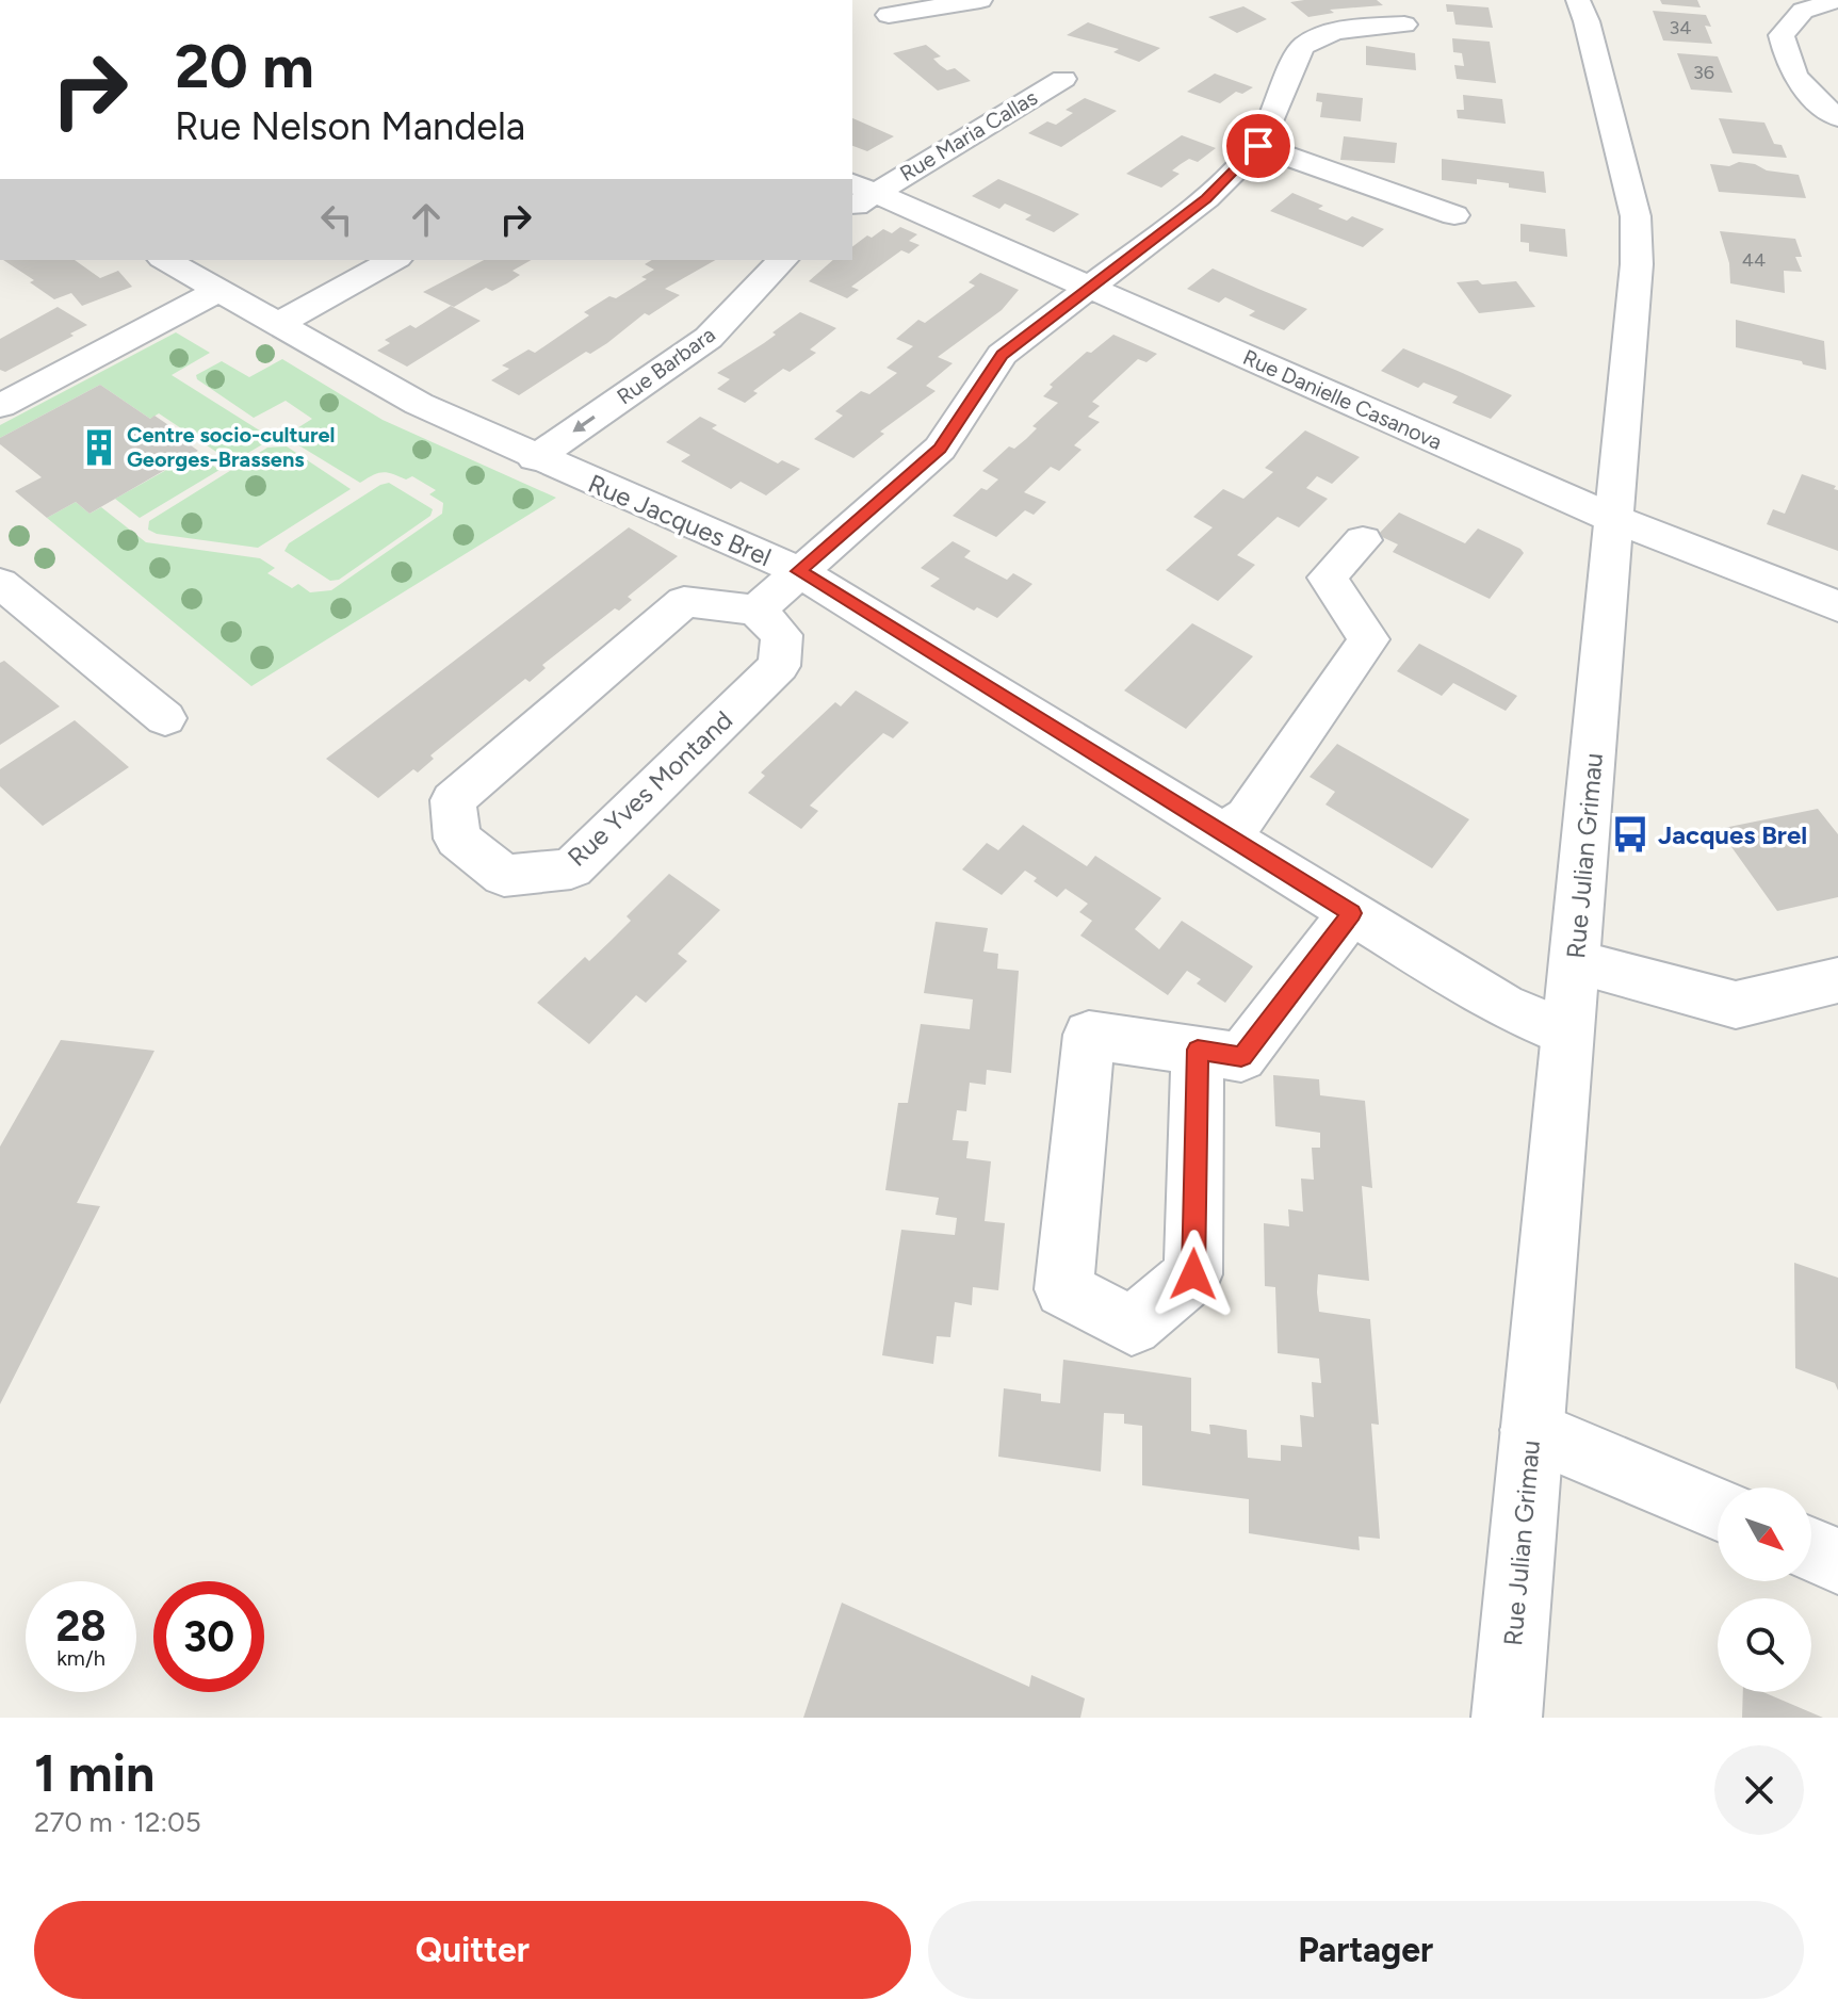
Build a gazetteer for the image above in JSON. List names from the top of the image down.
{
  "streets": {
    "street": [
      "Rue Maria Callas",
      "Rue Barbara",
      "Rue Danielle Casanova",
      "Rue Jacques Brel",
      "Rue Yves Montand",
      "Rue Julian Grimau"
    ]
  },
  "crossings": [
    ["Rue Maria Callas", "Rue Danielle Casanova"],
    ["Rue Barbara", "Rue Jacques Brel"],
    ["Rue Danielle Casanova", "Rue Julian Grimau"],
    ["Rue Jacques Brel", "Rue Julian Grimau"]
  ],
  "places": {
    "building": ["Centre socio-culturel Georges-Brassens"],
    "bus stop": ["Jacques Brel"]
  },
  "house_numbers": ["34", "36", "44"],
  "north": "bottom right",
  "page": {
    "turn": ["20 m", "Rue Nelson Mandela"],
    "speed": "28 km/h",
    "limit": "30",
    "heading": ["1 min", "270 m · 12:05"],
    "buttons": ["Quitter", "Partager"]
  }
}
